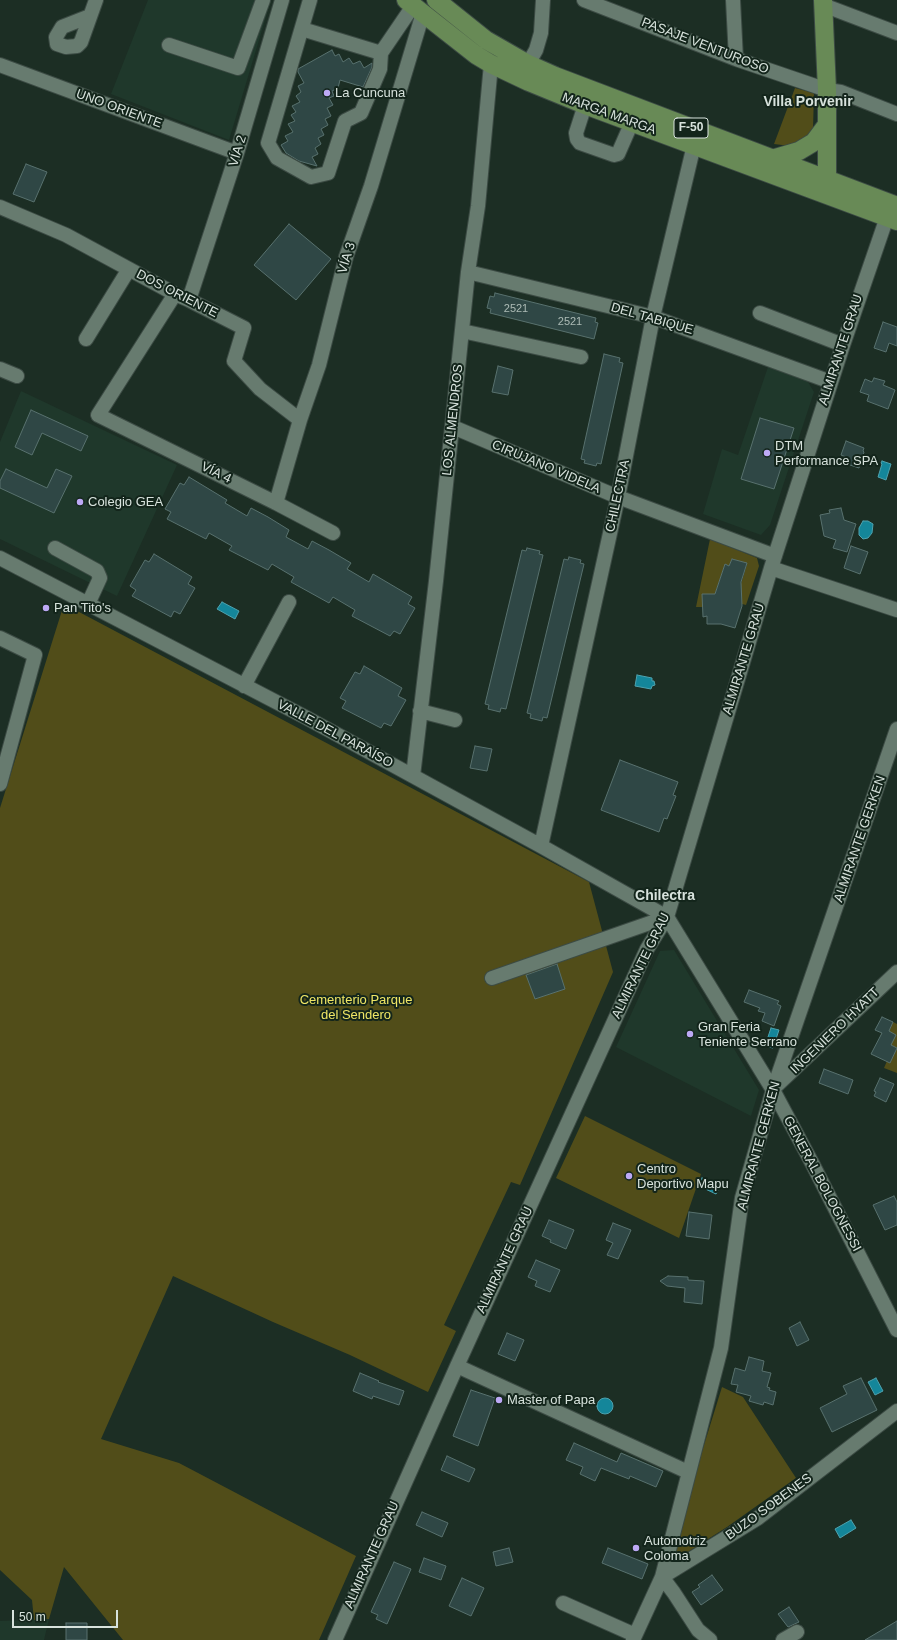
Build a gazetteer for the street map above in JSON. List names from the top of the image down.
{
  "streets": {
    "main road": ["MARGA MARGA", "F-50"],
    "street": [
      "PASAJE VENTUROSO",
      "UNO ORIENTE",
      "VÍA 2",
      "VÍA 3",
      "DOS ORIENTE",
      "DEL TABIQUE",
      "ALMIRANTE GRAU",
      "LOS ALMENDROS",
      "CIRUJANO VIDELA",
      "VÍA 4",
      "CHILECTRA",
      "VALLE DEL PARAÍSO",
      "ALMIRANTE GERKEN",
      "INGENIERO HYATT",
      "GENERAL BOLOGNESSI",
      "BUZO SOBENES"
    ]
  },
  "crossings": [
    ["UNO ORIENTE", "VÍA 2"],
    ["MARGA MARGA", "VÍA 3"],
    ["MARGA MARGA", "ALMIRANTE GRAU"],
    ["MARGA MARGA", "LOS ALMENDROS"],
    ["MARGA MARGA", "CHILECTRA"],
    ["VÍA 2", "DOS ORIENTE"],
    ["VÍA 3", "DOS ORIENTE"],
    ["VÍA 3", "VÍA 4"],
    ["DOS ORIENTE", "VÍA 4"],
    ["DEL TABIQUE", "ALMIRANTE GRAU"],
    ["DEL TABIQUE", "LOS ALMENDROS"],
    ["DEL TABIQUE", "CHILECTRA"],
    ["ALMIRANTE GRAU", "CIRUJANO VIDELA"],
    ["ALMIRANTE GRAU", "VALLE DEL PARAÍSO"],
    ["ALMIRANTE GRAU", "GENERAL BOLOGNESSI"],
    ["LOS ALMENDROS", "CIRUJANO VIDELA"],
    ["LOS ALMENDROS", "VALLE DEL PARAÍSO"],
    ["CIRUJANO VIDELA", "CHILECTRA"],
    ["CHILECTRA", "VALLE DEL PARAÍSO"],
    ["VALLE DEL PARAÍSO", "GENERAL BOLOGNESSI"],
    ["ALMIRANTE GERKEN", "INGENIERO HYATT"],
    ["ALMIRANTE GERKEN", "GENERAL BOLOGNESSI"],
    ["ALMIRANTE GERKEN", "BUZO SOBENES"],
    ["INGENIERO HYATT", "GENERAL BOLOGNESSI"]
  ],
  "districts": ["Villa Porvenir", "Chilectra"],
  "parks": ["Cementerio Parque del Sendero"],
  "places": [
    "La Cuncuna",
    "DTM Performance SPA",
    "Colegio GEA",
    "Pan Tito's",
    "Gran Feria Teniente Serrano",
    "Centro Deportivo Mapu",
    "Master of Papa",
    "Automotriz Coloma"
  ],
  "house_numbers": ["2521", "2521"],
  "scale_bar": "50 m"
}
